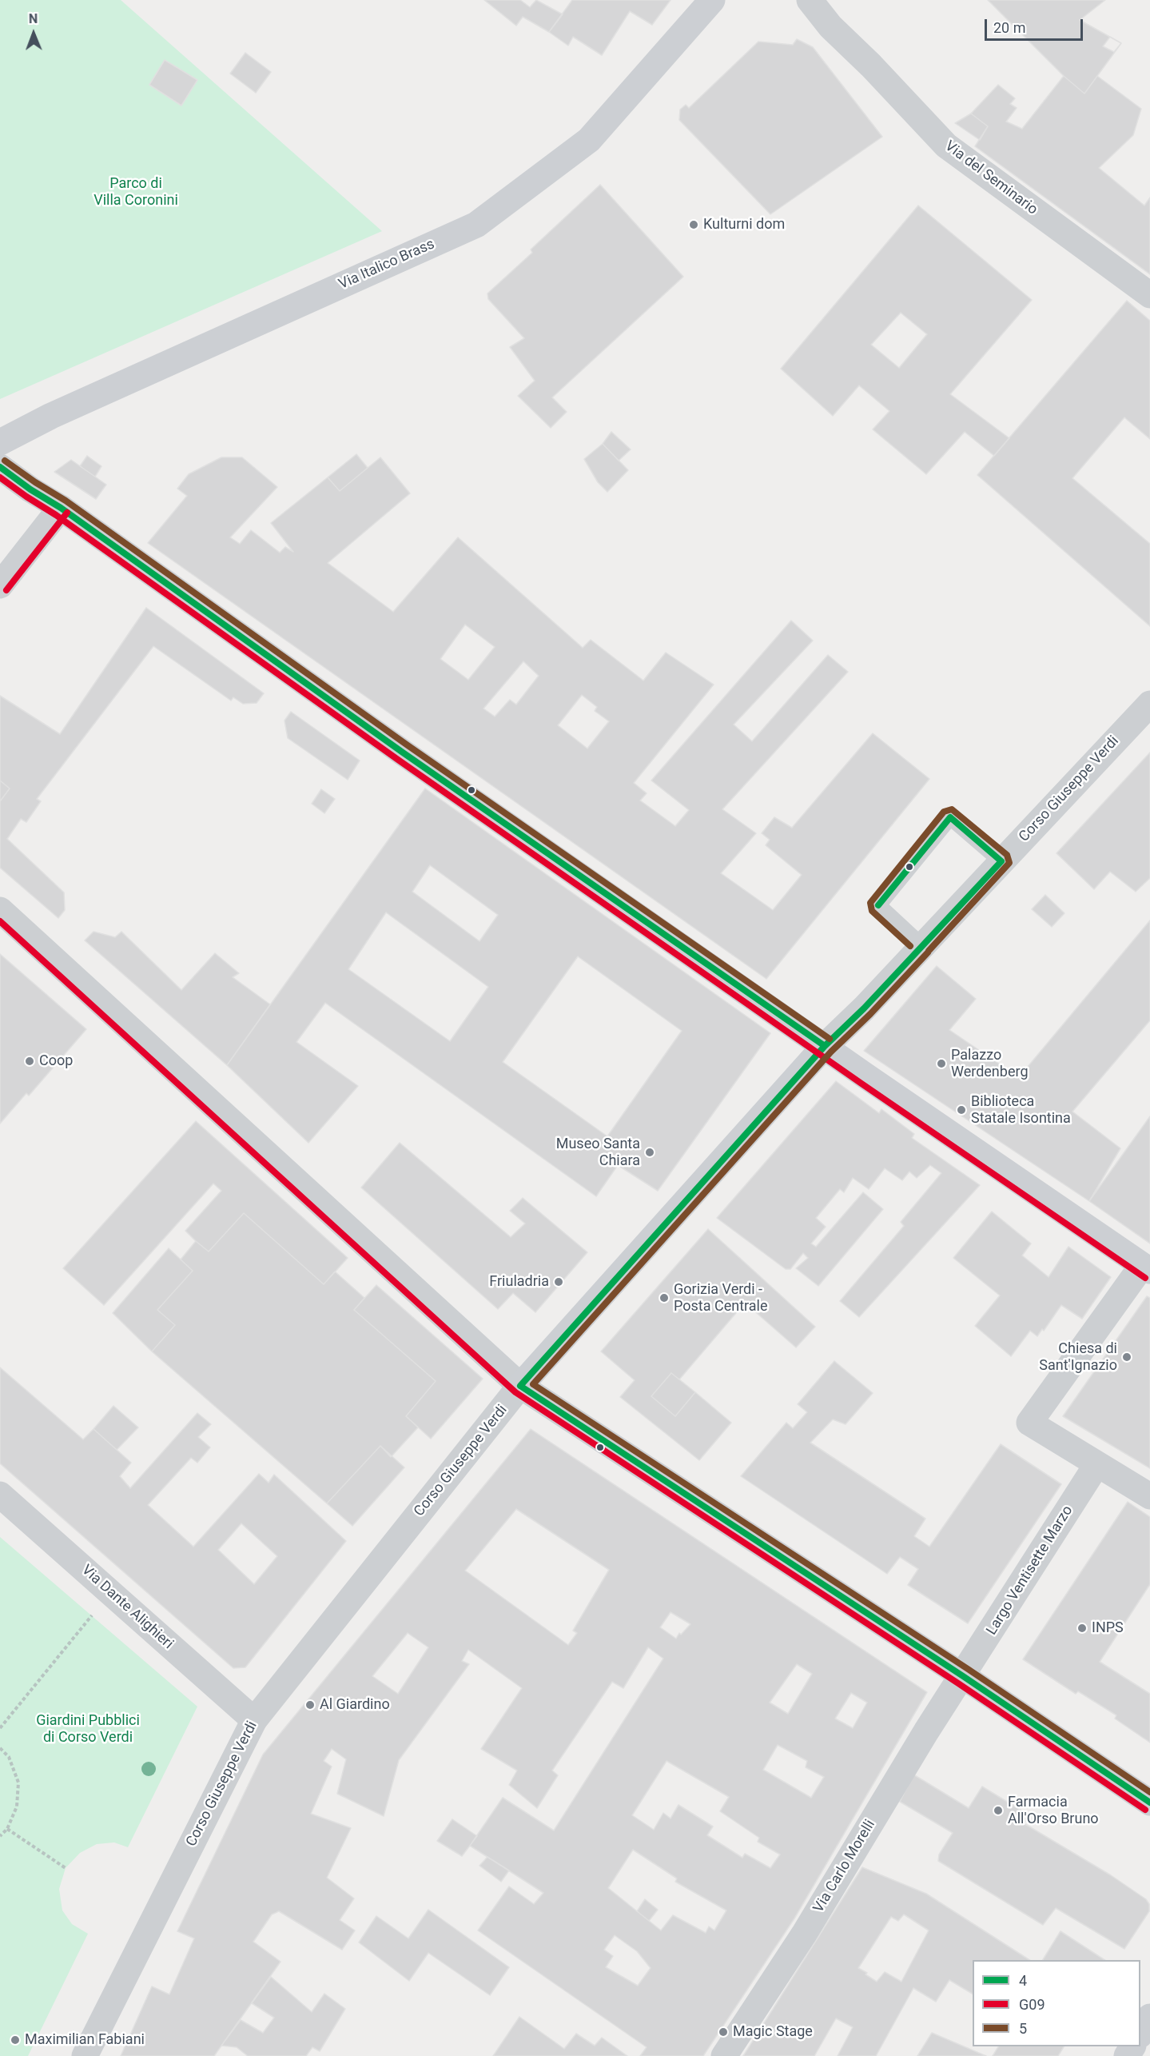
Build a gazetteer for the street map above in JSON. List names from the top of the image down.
{
  "streets": {
    "main road": ["Via Italico Brass", "Corso Giuseppe Verdi"],
    "street": [
      "Via del Seminario",
      "Largo Ventisette Marzo",
      "Via Dante Alighieri",
      "Via Carlo Morelli"
    ]
  },
  "crossings": [
    ["Corso Giuseppe Verdi", "Via Dante Alighieri"],
    ["Largo Ventisette Marzo", "Via Carlo Morelli"]
  ],
  "parks": ["Parco di Villa Coronini", "Giardini Pubblici di Corso Verdi"],
  "places": [
    "Kulturni dom",
    "Coop",
    "Palazzo Werdenberg",
    "Biblioteca Statale Isontina",
    "Museo Santa Chiara",
    "Friuladria",
    "Gorizia Verdi - Posta Centrale",
    "Chiesa di Sant'Ignazio",
    "INPS",
    "Al Giardino",
    "Farmacia All'Orso Bruno",
    "Magic Stage",
    "Maximilian Fabiani"
  ],
  "lines": ["transit line 5", "transit line 4", "transit line G09"],
  "legend": ["4", "G09", "5"],
  "scale_bar": "20 m",
  "north": "top"
}
